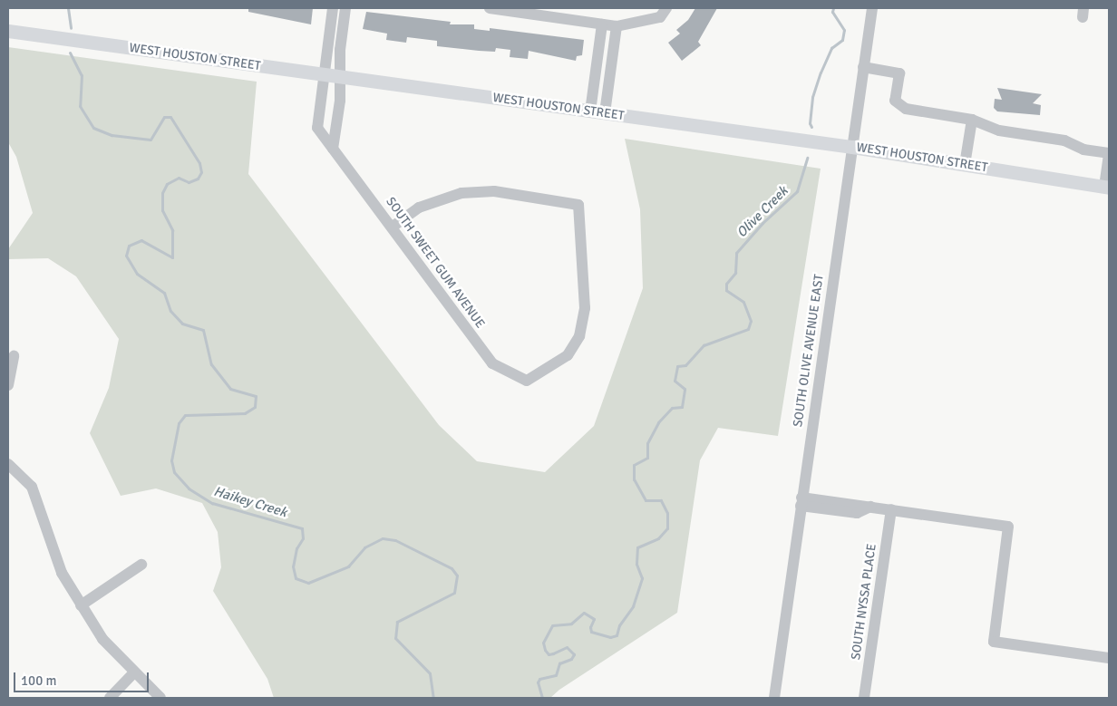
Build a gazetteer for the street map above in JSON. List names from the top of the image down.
{
  "streets": {
    "main road": ["WEST HOUSTON STREET"],
    "street": ["SOUTH SWEET GUM AVENUE", "SOUTH OLIVE AVENUE EAST", "SOUTH NYSSA PLACE"]
  },
  "crossings": [
    ["WEST HOUSTON STREET", "SOUTH SWEET GUM AVENUE"],
    ["WEST HOUSTON STREET", "SOUTH OLIVE AVENUE EAST"]
  ],
  "water": ["Olive Creek", "Haikey Creek"],
  "scale_bar": "100 m"
}
